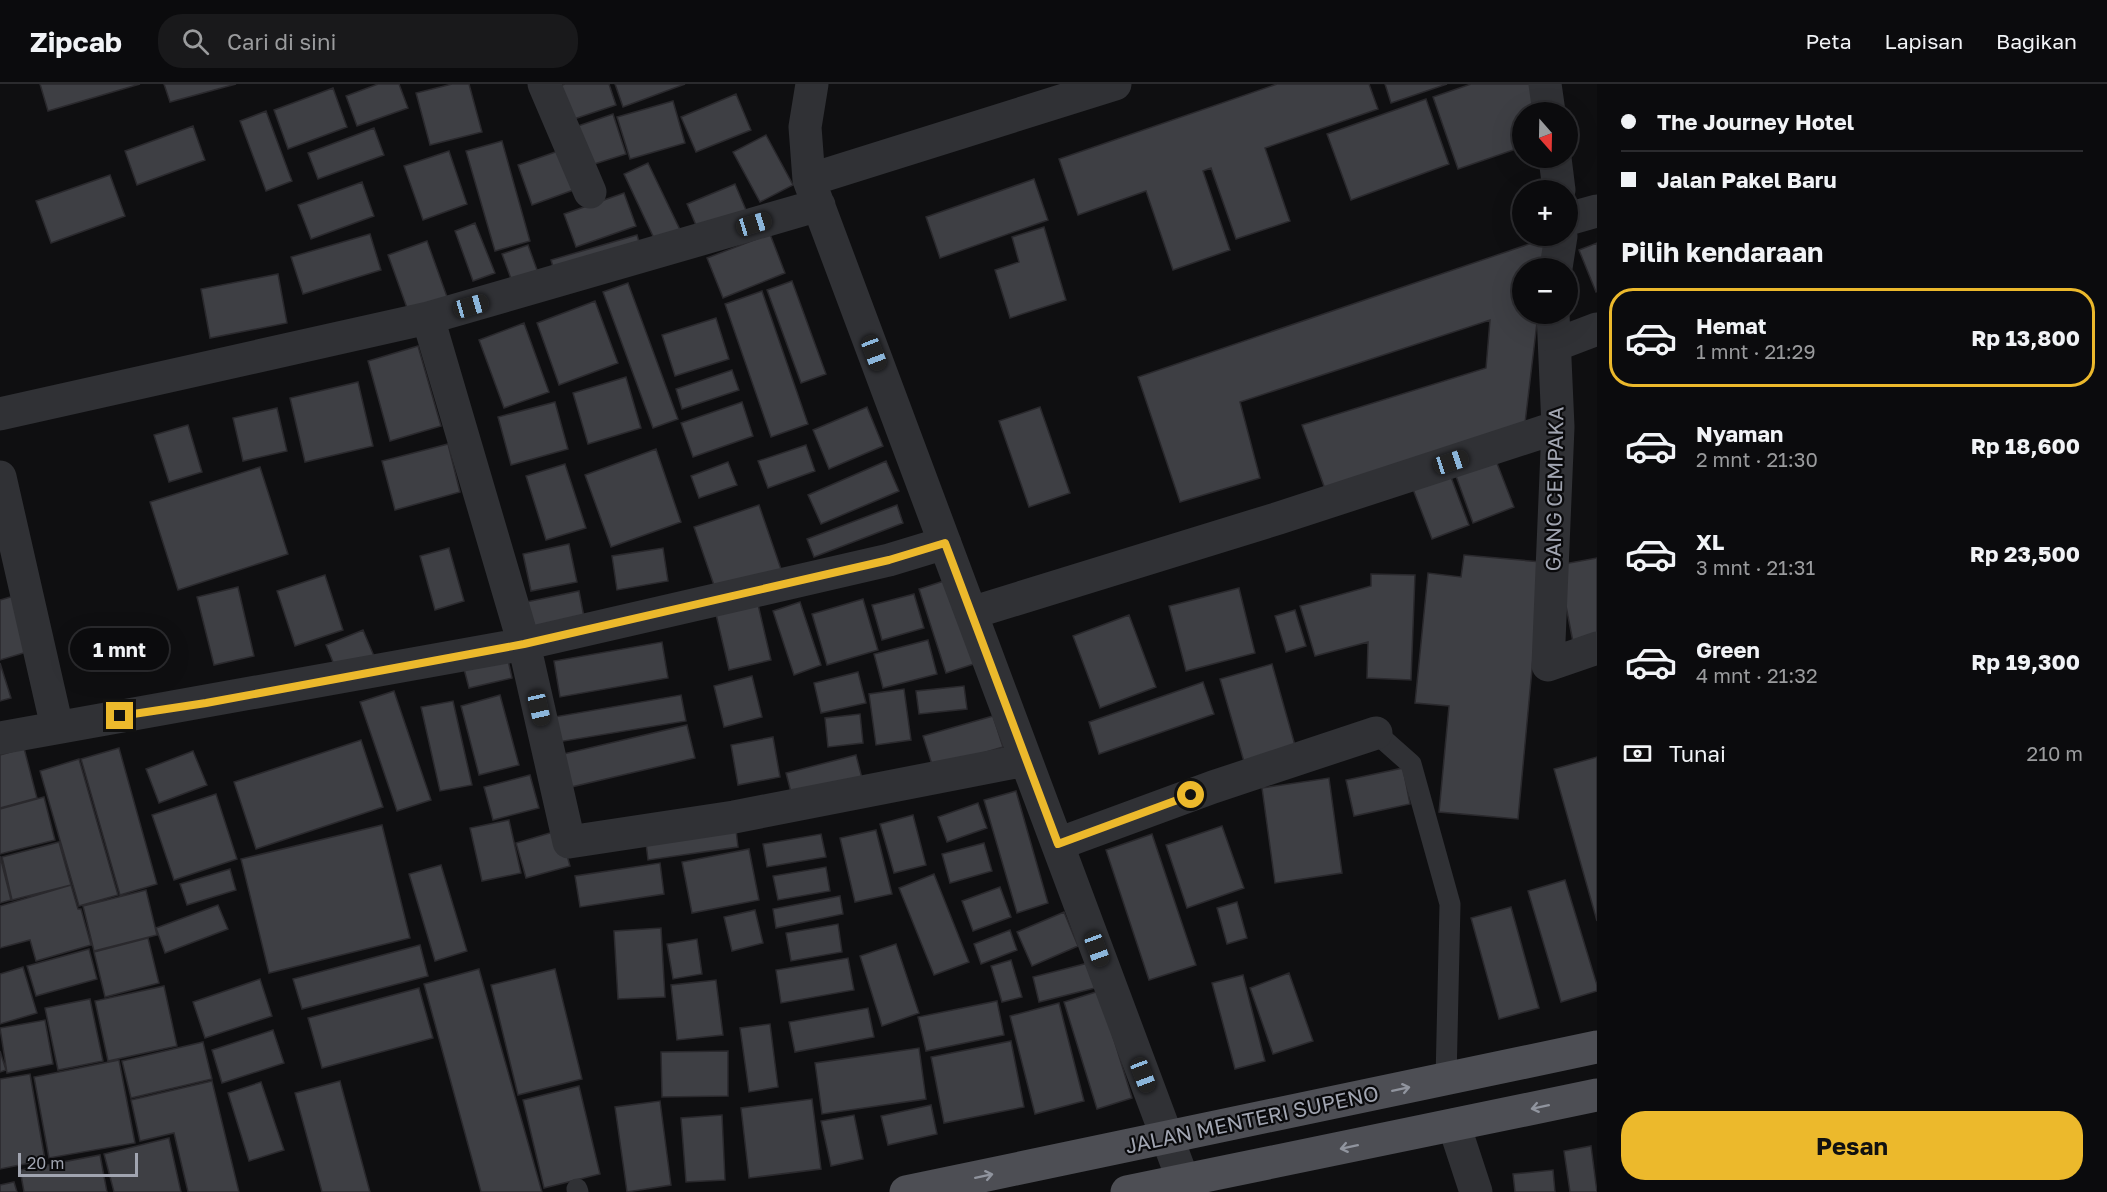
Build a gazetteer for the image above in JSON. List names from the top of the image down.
{
  "streets": {
    "main road": ["JALAN MENTERI SUPENO"],
    "street": ["GANG CEMPAKA"]
  },
  "scale_bar": "20 m",
  "north": "bottom",
  "page": {
    "header": "Zipcab",
    "search": "Cari di sini",
    "nav": ["Peta", "Lapisan", "Bagikan"],
    "banner": ["The Journey Hotel", "Jalan Pakel Baru"],
    "map_buttons": ["+", "−"],
    "heading": "Pilih kendaraan",
    "list": [
      {
        "name": "Hemat",
        "note": "1 mnt · 21:29",
        "value": "Rp 13,800"
      },
      {
        "name": "Nyaman",
        "note": "2 mnt · 21:30",
        "value": "Rp 18,600"
      },
      {
        "name": "XL",
        "note": "3 mnt · 21:31",
        "value": "Rp 23,500"
      },
      {
        "name": "Green",
        "note": "4 mnt · 21:32",
        "value": "Rp 19,300"
      }
    ],
    "bubble": "1 mnt",
    "pay": ["Tunai", "210 m"],
    "buttons": "Pesan",
    "scale": "20 m"
  }
}
